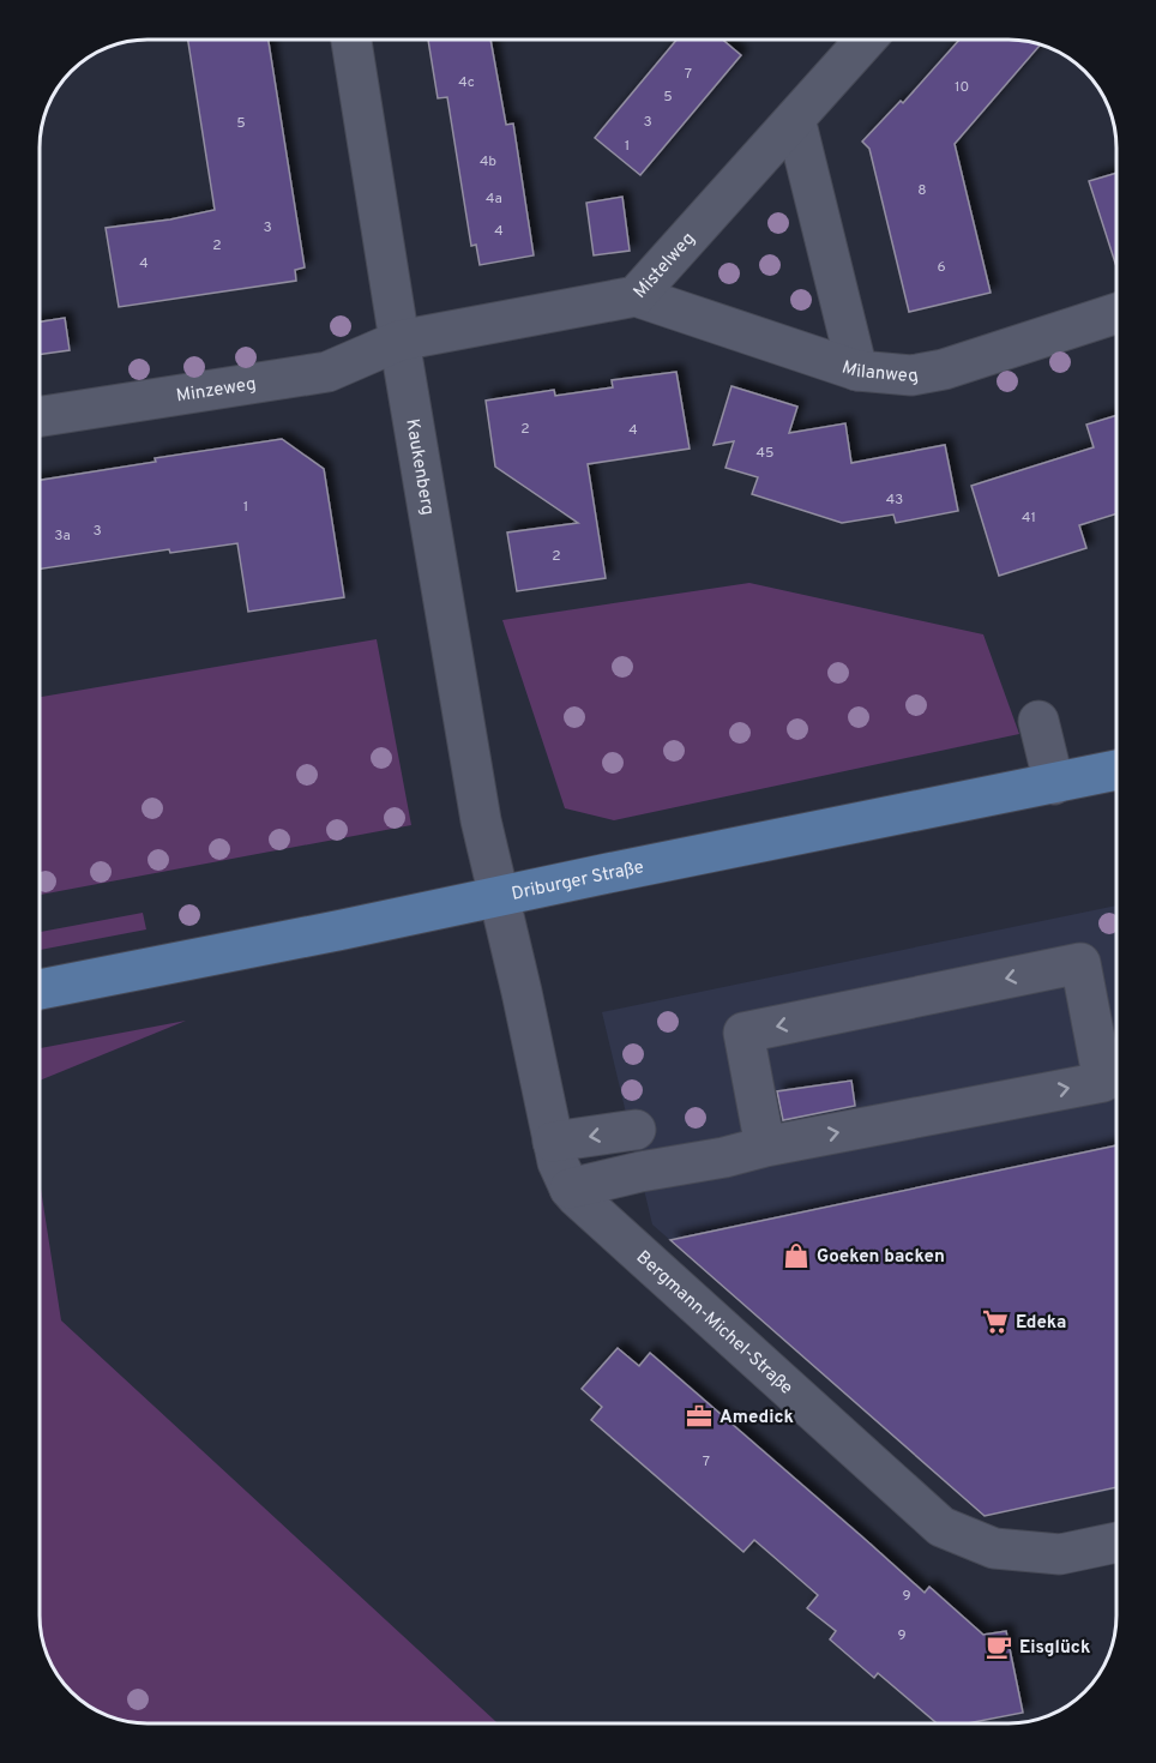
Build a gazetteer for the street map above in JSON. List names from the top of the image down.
{
  "streets": {
    "main road": ["Driburger Straße"],
    "street": [
      "Mistelweg",
      "Milanweg",
      "Minzeweg",
      "Kaukenberg",
      "Bergmann-Michel-Straße"
    ]
  },
  "crossings": [
    ["Mistelweg", "Milanweg"],
    ["Mistelweg", "Minzeweg"],
    ["Mistelweg", "Kaukenberg"],
    ["Minzeweg", "Kaukenberg"],
    ["Kaukenberg", "Driburger Straße"],
    ["Kaukenberg", "Bergmann-Michel-Straße"],
    ["Driburger Straße", "Bergmann-Michel-Straße"]
  ],
  "places": {
    "shop": ["Goeken backen"],
    "supermarket": ["Edeka"],
    "office": ["Amedick"],
    "cafe": ["Eisglück"]
  },
  "house_numbers": [
    "7",
    "4c",
    "10",
    "5",
    "3",
    "5",
    "1",
    "4b",
    "8",
    "4a",
    "3",
    "4",
    "2",
    "4",
    "6",
    "2",
    "4",
    "45",
    "43",
    "1",
    "41",
    "3",
    "3a",
    "2",
    "7",
    "9",
    "9"
  ]
}
